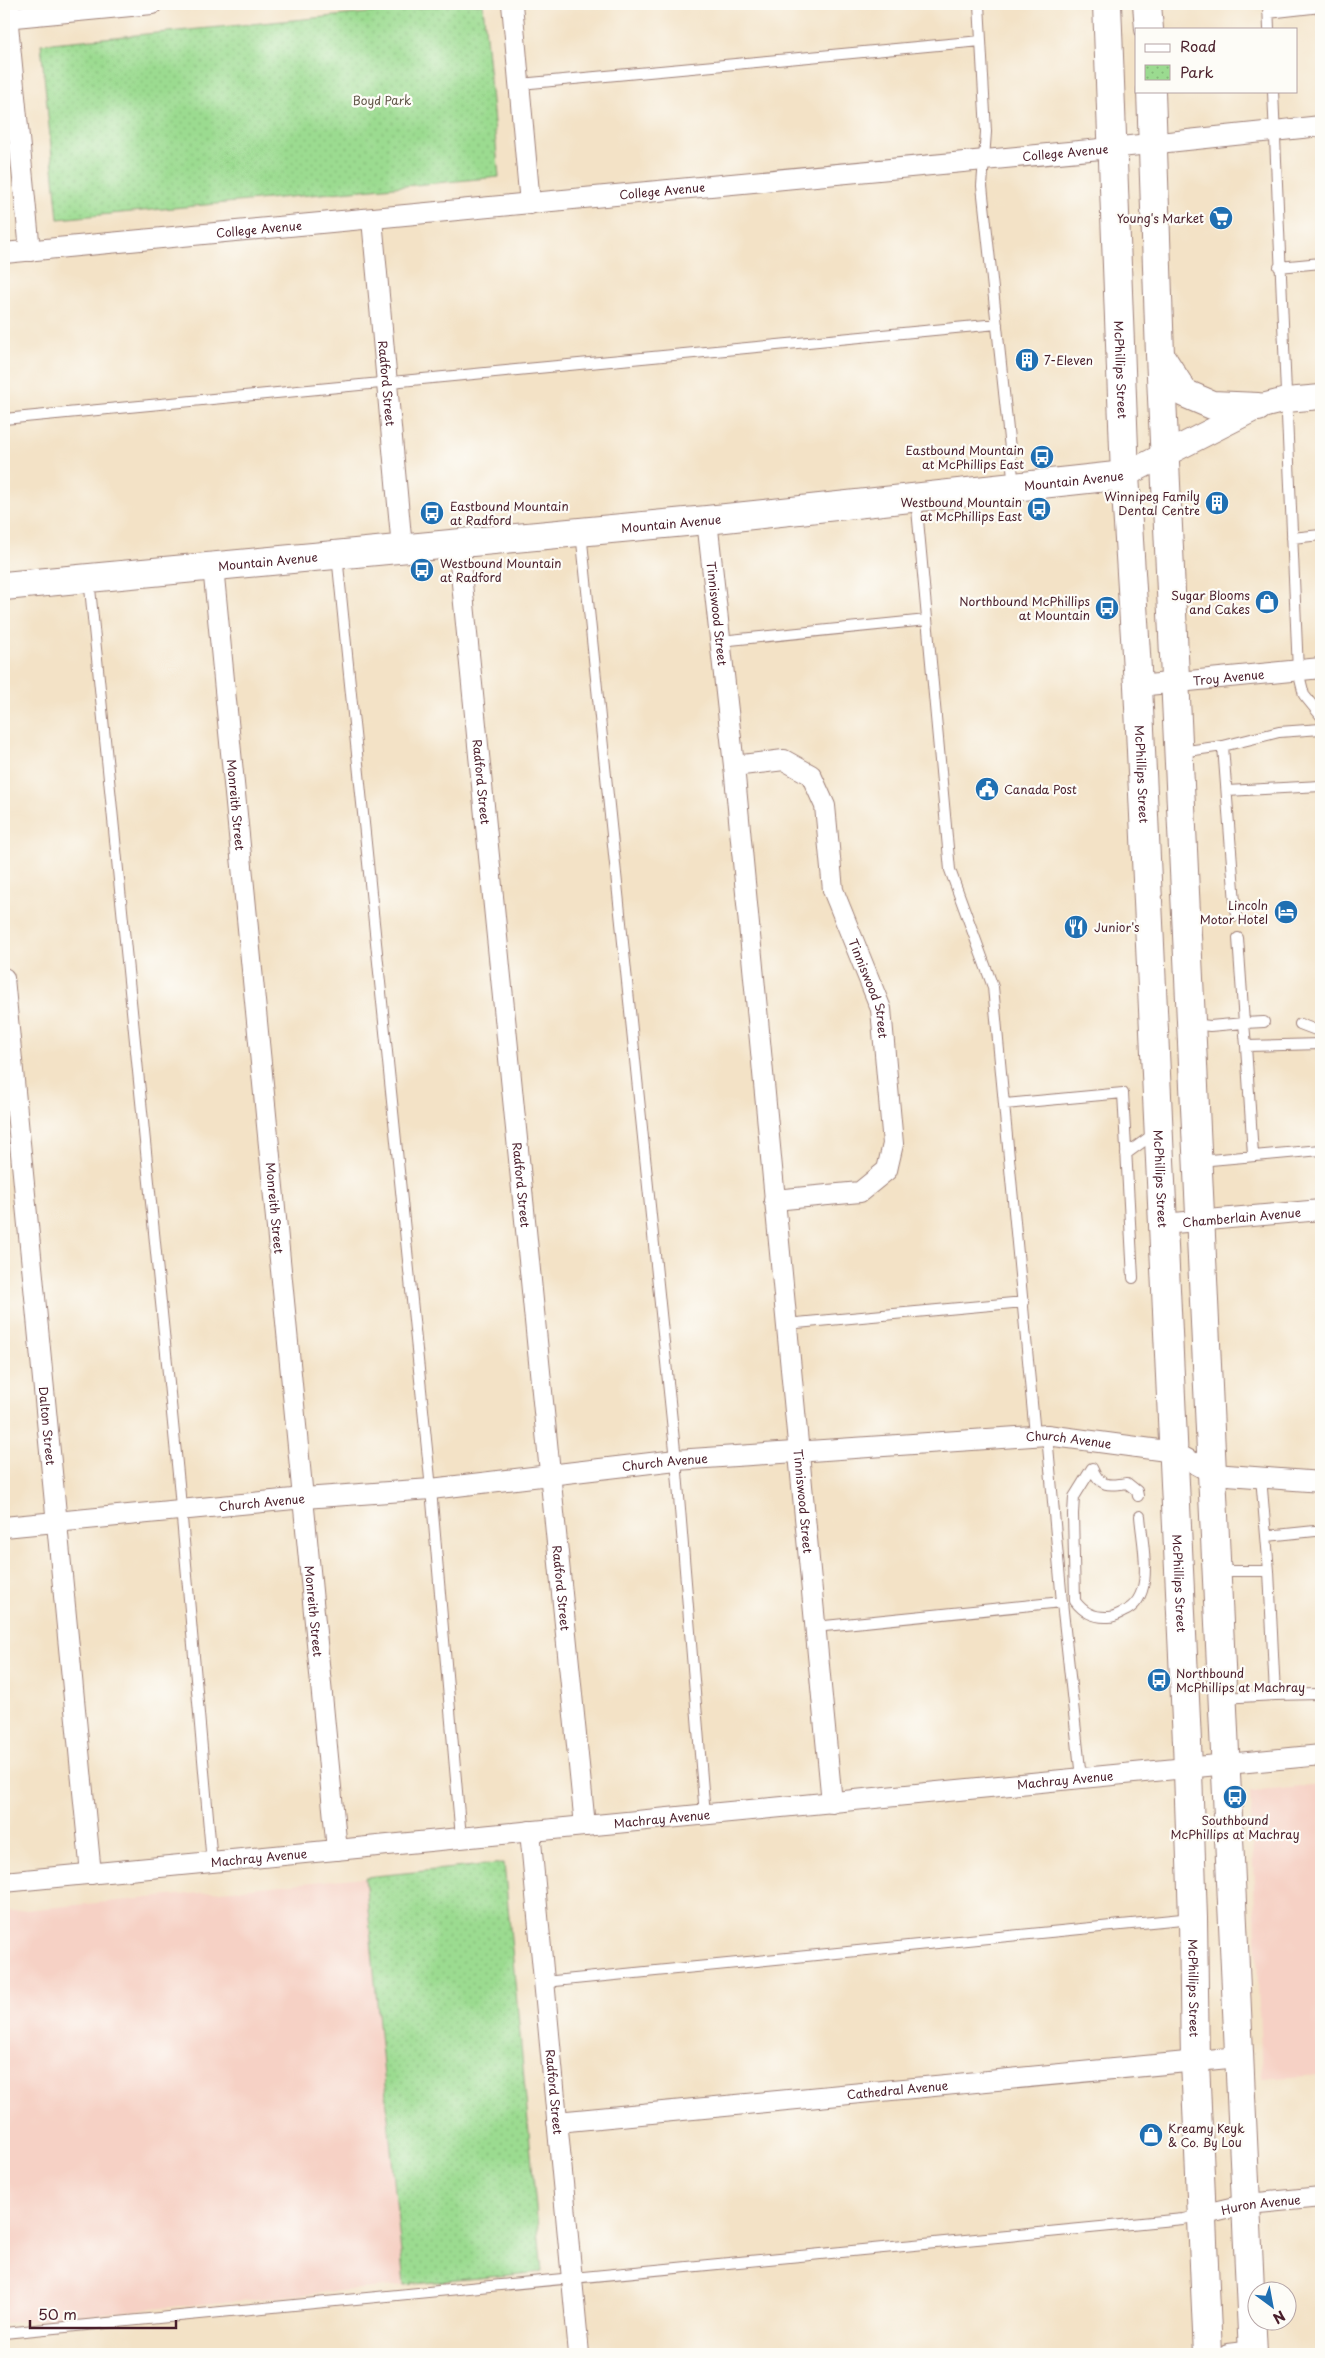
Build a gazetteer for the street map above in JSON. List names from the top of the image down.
{
  "streets": {
    "main road": ["McPhillips Street", "Mountain Avenue"],
    "street": [
      "College Avenue",
      "Radford Street",
      "Tinniswood Street",
      "Troy Avenue",
      "Monreith Street",
      "Chamberlain Avenue",
      "Dalton Street",
      "Church Avenue",
      "Machray Avenue",
      "Cathedral Avenue",
      "Huron Avenue"
    ]
  },
  "crossings": [
    ["College Avenue", "McPhillips Street"],
    ["College Avenue", "Radford Street"],
    ["McPhillips Street", "Mountain Avenue"],
    ["McPhillips Street", "Troy Avenue"],
    ["McPhillips Street", "Chamberlain Avenue"],
    ["McPhillips Street", "Church Avenue"],
    ["McPhillips Street", "Machray Avenue"],
    ["McPhillips Street", "Cathedral Avenue"],
    ["McPhillips Street", "Huron Avenue"],
    ["Radford Street", "Mountain Avenue"],
    ["Radford Street", "Church Avenue"],
    ["Radford Street", "Machray Avenue"],
    ["Radford Street", "Cathedral Avenue"],
    ["Mountain Avenue", "Tinniswood Street"],
    ["Mountain Avenue", "Monreith Street"],
    ["Tinniswood Street", "Church Avenue"],
    ["Tinniswood Street", "Machray Avenue"],
    ["Monreith Street", "Church Avenue"],
    ["Monreith Street", "Machray Avenue"],
    ["Dalton Street", "Church Avenue"],
    ["Dalton Street", "Machray Avenue"]
  ],
  "parks": ["Boyd Park"],
  "places": {
    "supermarket": ["Young's Market"],
    "building": ["7-Eleven", "Winnipeg Family Dental Centre"],
    "bus stop": [
      "Eastbound Mountain at McPhillips East",
      "Westbound Mountain at McPhillips East",
      "Eastbound Mountain at Radford",
      "Westbound Mountain at Radford",
      "Northbound McPhillips at Mountain",
      "Northbound McPhillips at Machray",
      "Southbound McPhillips at Machray"
    ],
    "shop": ["Sugar Blooms and Cakes", "Kreamy Keyk & Co. By Lou"],
    "public building": ["Canada Post"],
    "hotel": ["Lincoln Motor Hotel"],
    "restaurant": ["Junior's"]
  },
  "legend": ["Road", "Park"],
  "scale_bar": "50 m",
  "north": "bottom right"
}
